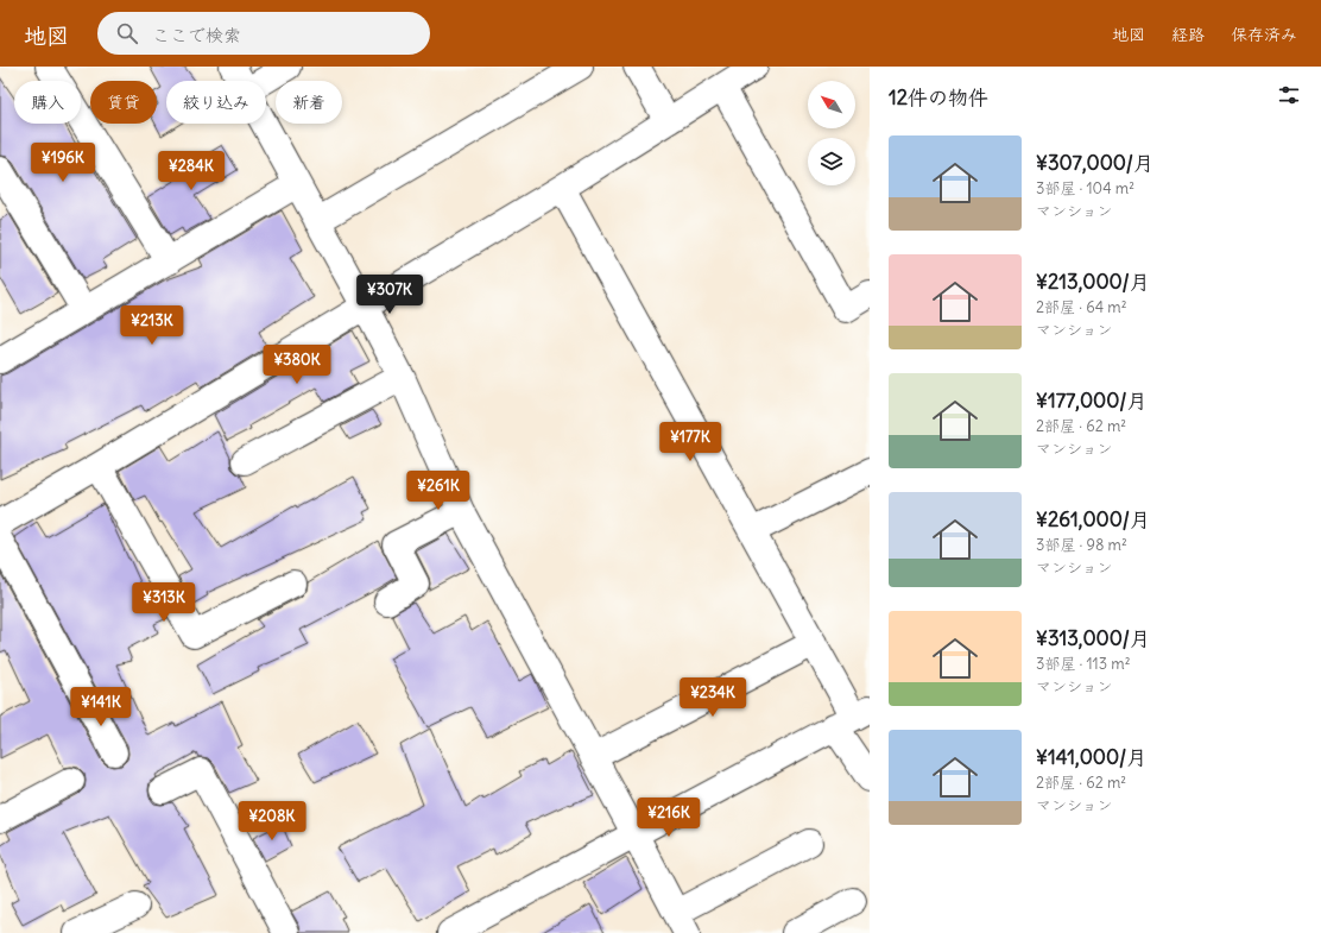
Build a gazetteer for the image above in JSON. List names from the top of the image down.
{
  "north": "top left",
  "page": {
    "header": "地図",
    "search": "ここで検索",
    "nav": ["地図", "経路", "保存済み"],
    "heading": "12件の物件",
    "chip": [
      "購入",
      "賃貸",
      "絞り込み",
      "新着"
    ],
    "list": [
      {
        "name": "¥307,000/月",
        "note": "3部屋 · 104 m² · マンション"
      },
      {
        "name": "¥213,000/月",
        "note": "2部屋 · 64 m² · マンション"
      },
      {
        "name": "¥177,000/月",
        "note": "2部屋 · 62 m² · マンション"
      },
      {
        "name": "¥261,000/月",
        "note": "3部屋 · 98 m² · マンション"
      },
      {
        "name": "¥313,000/月",
        "note": "3部屋 · 113 m² · マンション"
      },
      {
        "name": "¥141,000/月",
        "note": "2部屋 · 62 m² · マンション"
      }
    ],
    "price": [
      "¥196K",
      "¥284K",
      "¥307K",
      "¥213K",
      "¥380K",
      "¥177K",
      "¥261K",
      "¥313K",
      "¥234K",
      "¥141K",
      "¥216K",
      "¥208K"
    ]
  }
}
